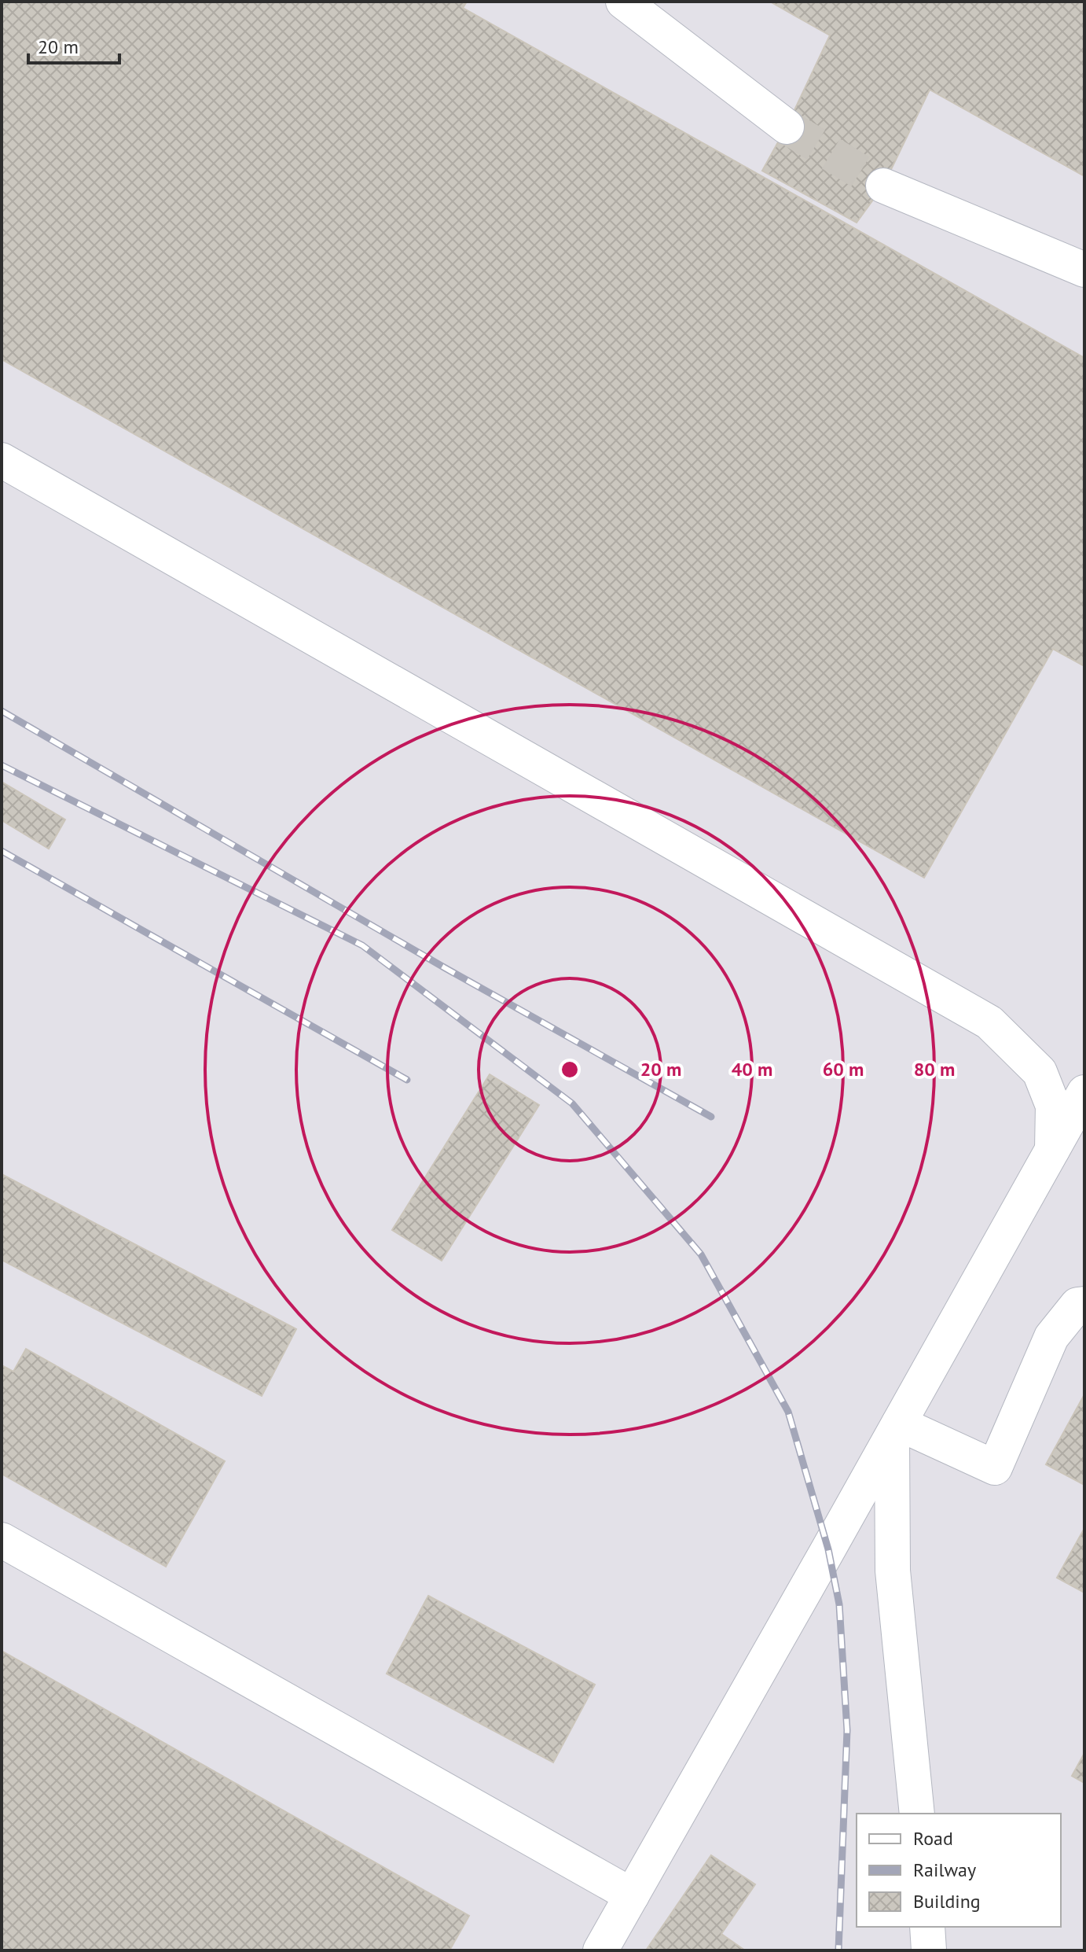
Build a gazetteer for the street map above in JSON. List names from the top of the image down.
{
  "legend": ["Road", "Railway", "Building"],
  "scale_bar": "20 m",
  "rings": [
    "20 m",
    "40 m",
    "60 m",
    "80 m"
  ]
}
